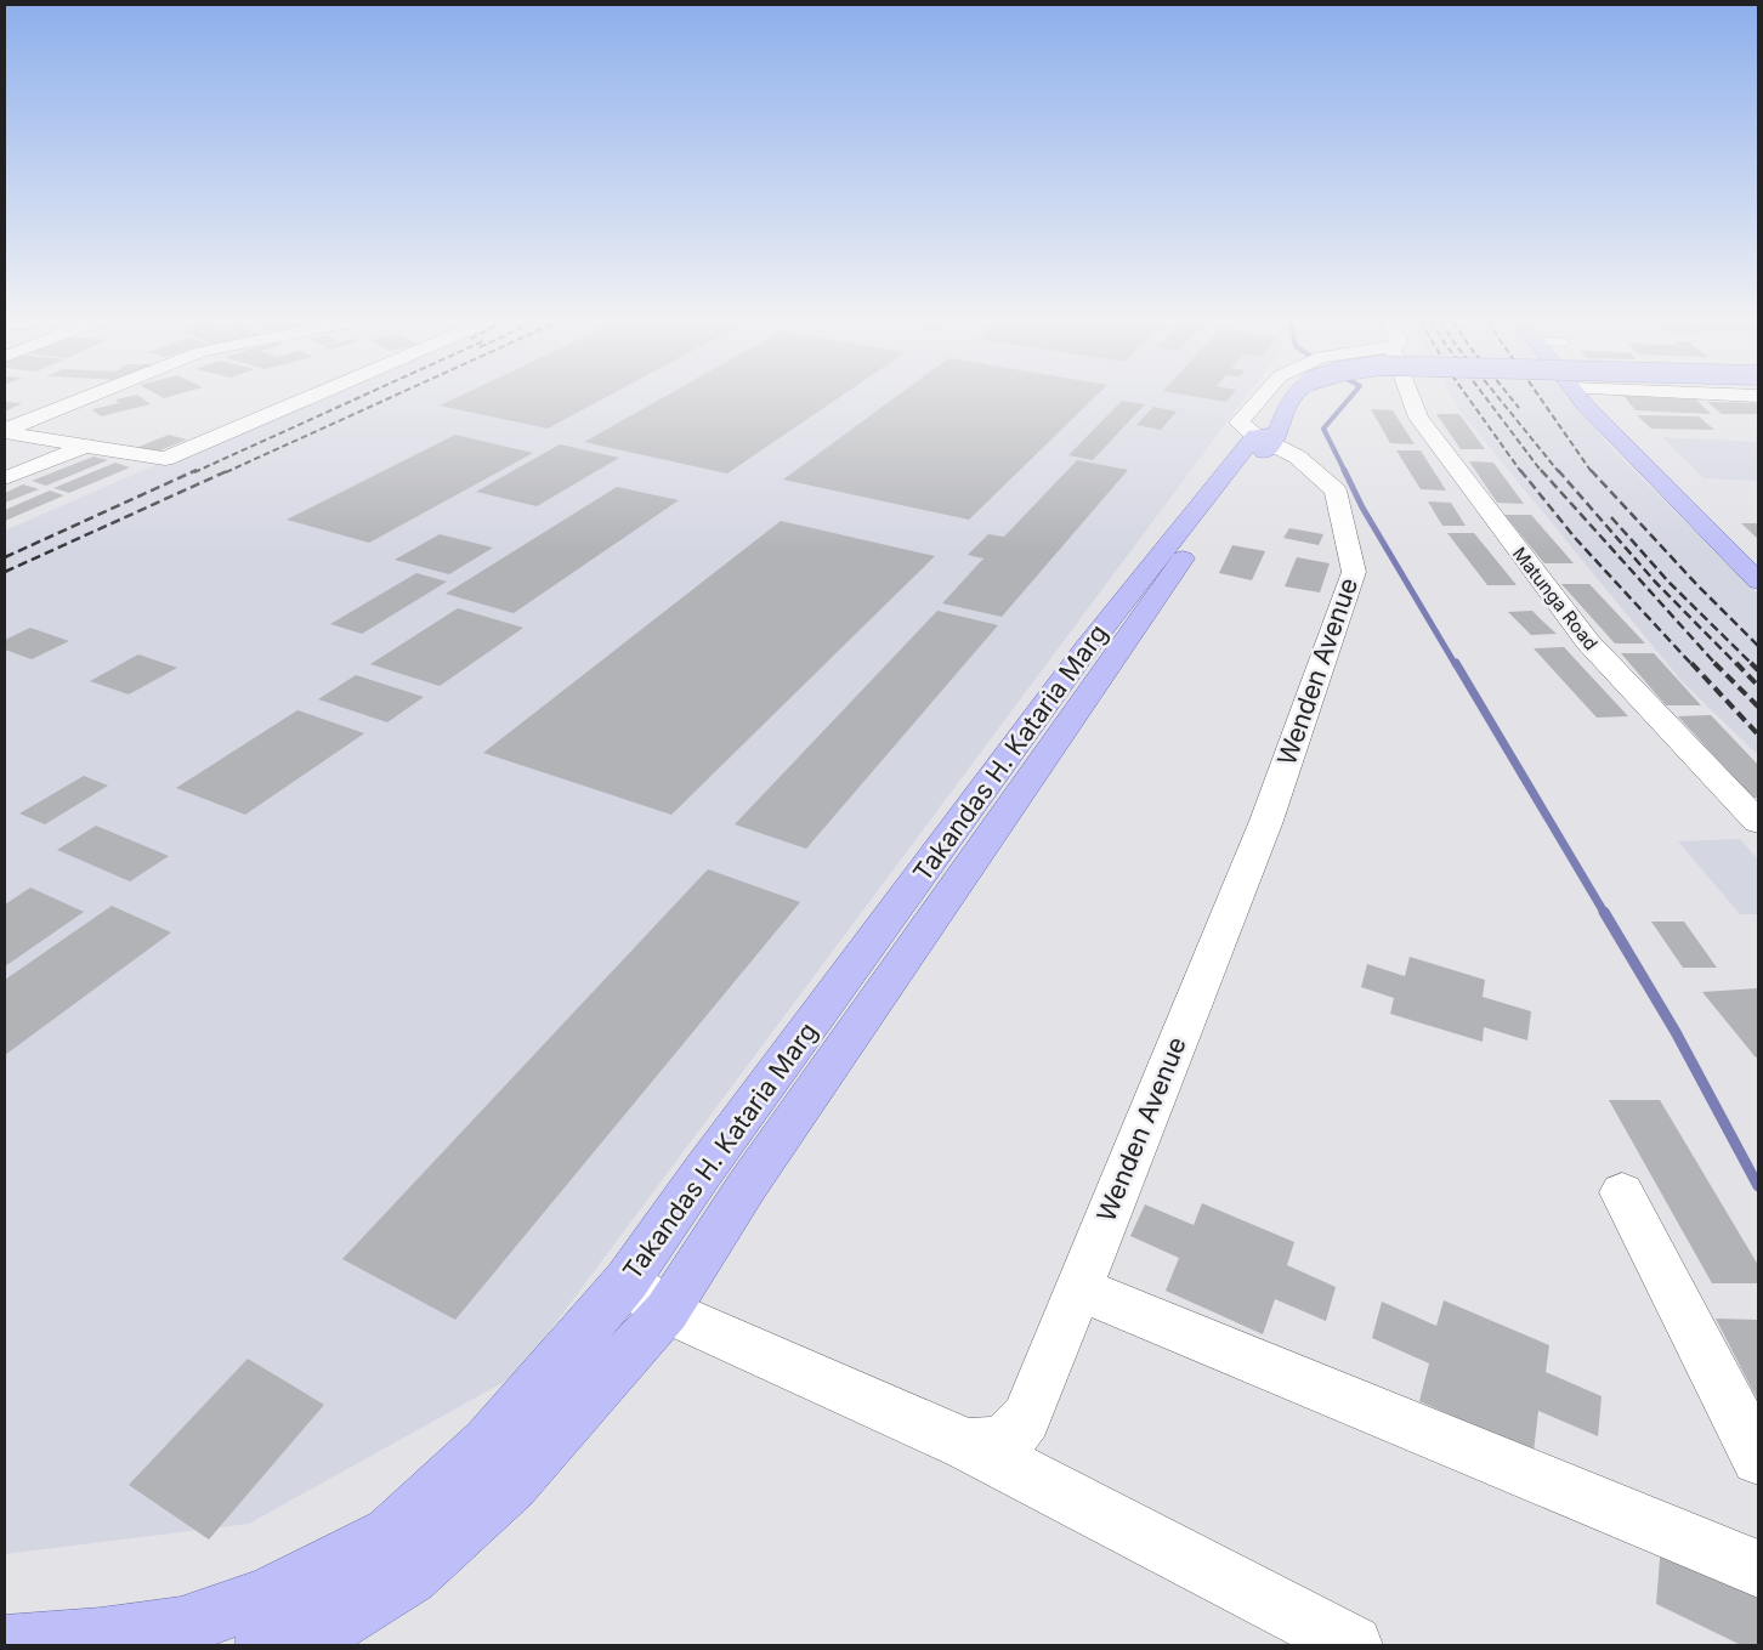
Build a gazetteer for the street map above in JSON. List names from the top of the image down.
{
  "streets": {
    "main road": ["Takandas H. Kataria Marg"],
    "street": ["Matunga Road", "Wenden Avenue"]
  },
  "crossings": [
    ["Wenden Avenue", "Takandas H. Kataria Marg"]
  ]
}
